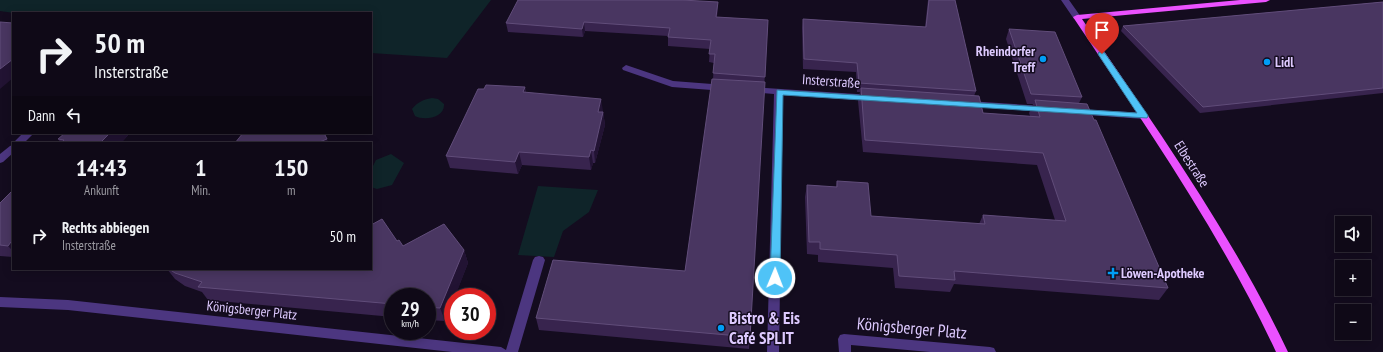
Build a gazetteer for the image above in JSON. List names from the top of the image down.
{
  "streets": {
    "main road": ["Elbestraße"],
    "street": ["Insterstraße", "Königsberger Platz"]
  },
  "places": {
    "other": ["Rheindorfer Treff", "Lidl", "Bistro & Eis Café SPLIT"],
    "health": ["Löwen-Apotheke"]
  },
  "page": {
    "turn": ["50 m", "Insterstraße"],
    "then": "Dann",
    "eta": [
      "14:43",
      "Ankunft",
      "1",
      "Min.",
      "150",
      "m"
    ],
    "list": [
      {
        "name": "Rechts abbiegen",
        "note": "Insterstraße",
        "value": "50 m"
      }
    ],
    "map_buttons": ["+", "−"],
    "speed": "29 km/h",
    "limit": "30"
  }
}
